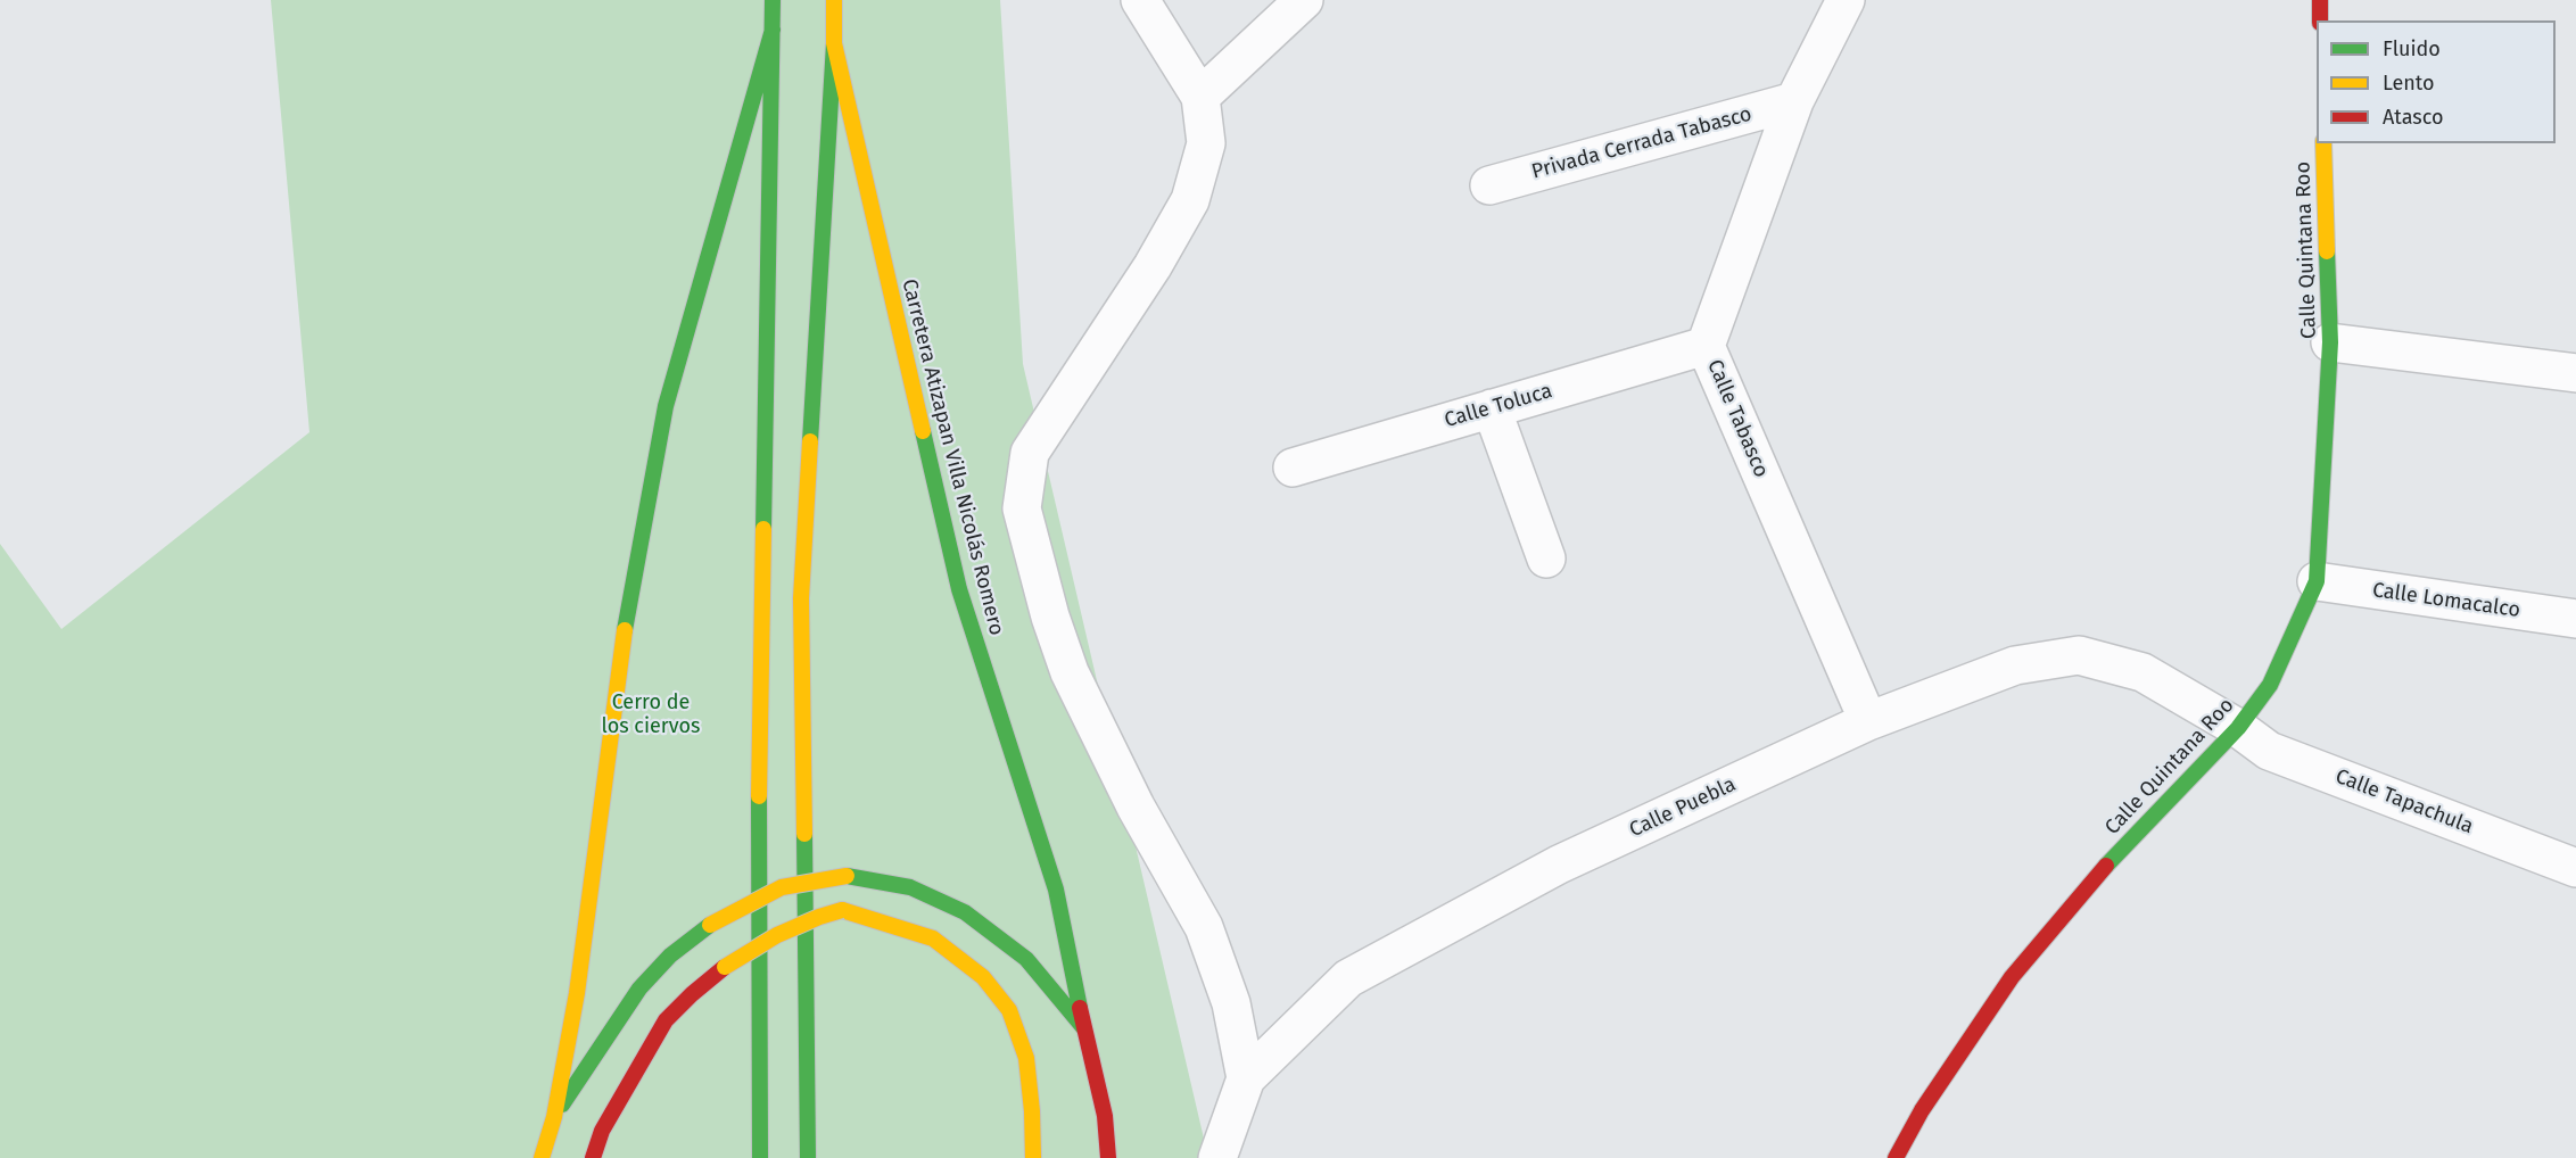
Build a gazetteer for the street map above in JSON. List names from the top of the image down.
{
  "streets": {
    "main road": ["Calle Quintana Roo", "Carretera Atizapan Villa Nicolás Romero"],
    "street": [
      "Privada Cerrada Tabasco",
      "Calle Toluca",
      "Calle Tabasco",
      "Calle Lomacalco",
      "Calle Tapachula",
      "Calle Puebla"
    ]
  },
  "crossings": [
    ["Privada Cerrada Tabasco", "Calle Tabasco"],
    ["Calle Quintana Roo", "Calle Lomacalco"],
    ["Calle Quintana Roo", "Calle Tapachula"],
    ["Calle Quintana Roo", "Calle Puebla"],
    ["Calle Toluca", "Calle Tabasco"],
    ["Calle Tabasco", "Calle Puebla"],
    ["Calle Tapachula", "Calle Puebla"]
  ],
  "parks": ["Cerro de los ciervos"],
  "legend": ["Fluido", "Lento", "Atasco"]
}
